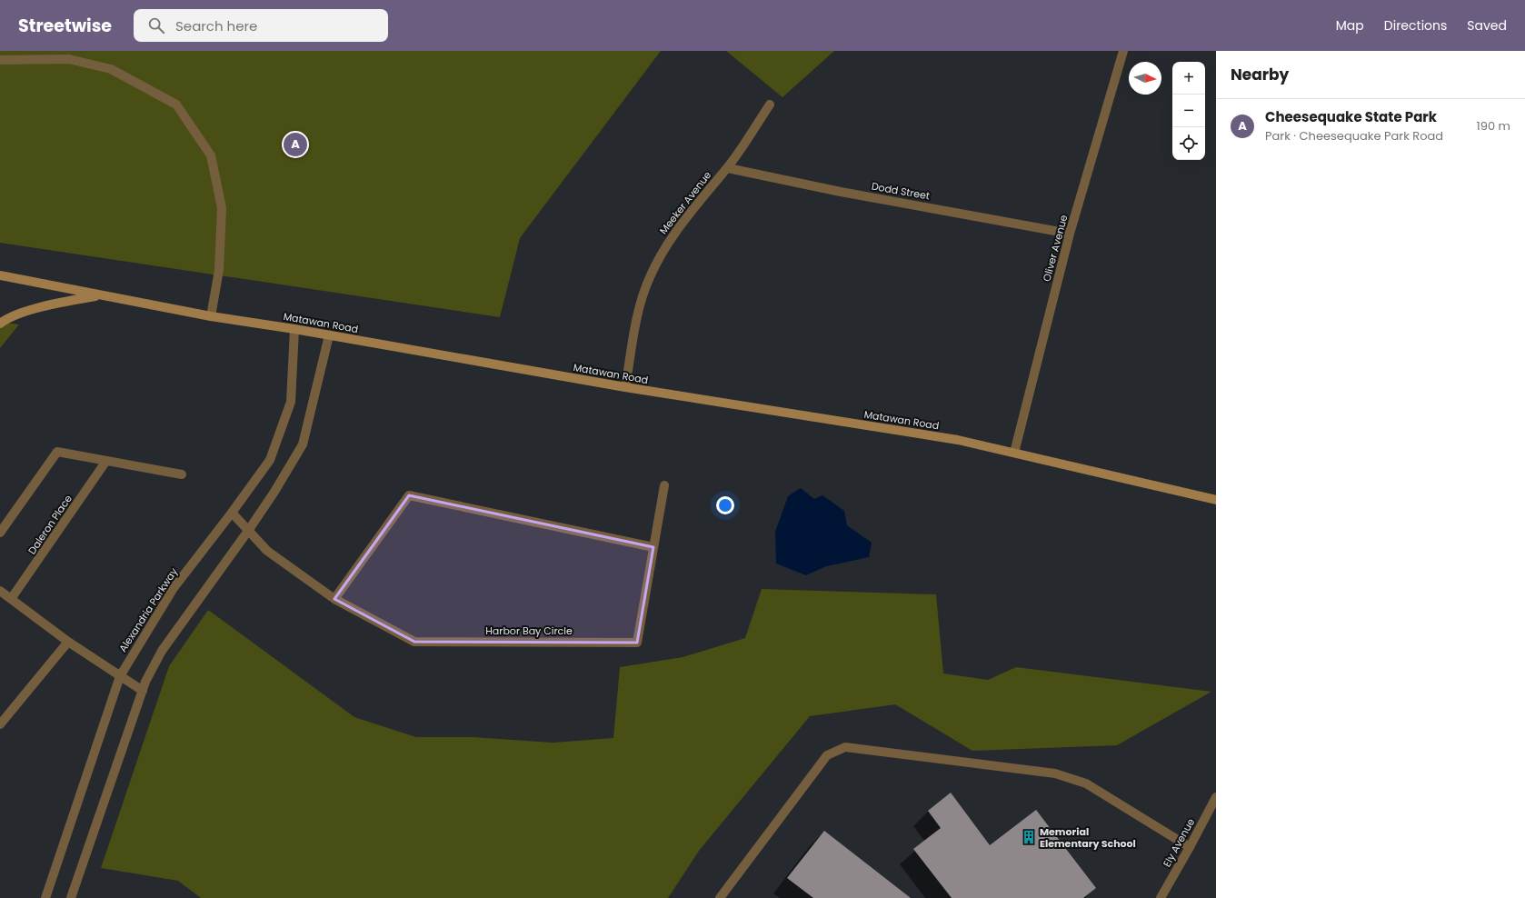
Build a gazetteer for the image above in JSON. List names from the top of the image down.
{
  "streets": {
    "main road": ["Matawan Road"],
    "street": [
      "Dodd Street",
      "Meeker Avenue",
      "Oliver Avenue",
      "Daleron Place",
      "Alexandria Parkway",
      "Harbor Bay Circle",
      "Ely Avenue"
    ]
  },
  "crossings": [
    ["Dodd Street", "Meeker Avenue"],
    ["Dodd Street", "Oliver Avenue"],
    ["Meeker Avenue", "Matawan Road"],
    ["Oliver Avenue", "Matawan Road"],
    ["Matawan Road", "Alexandria Parkway"],
    ["Alexandria Parkway", "Harbor Bay Circle"]
  ],
  "places": {
    "building": ["Memorial Elementary School"]
  },
  "north": "right",
  "page": {
    "header": "Streetwise",
    "search": "Search here",
    "nav": ["Map", "Directions", "Saved"],
    "heading": "Nearby",
    "map_buttons": ["+", "−"],
    "list": [
      {
        "mark": "A",
        "name": "Cheesequake State Park",
        "note": "Park · Cheesequake Park Road",
        "value": "190 m"
      }
    ],
    "pins": "A"
  }
}
